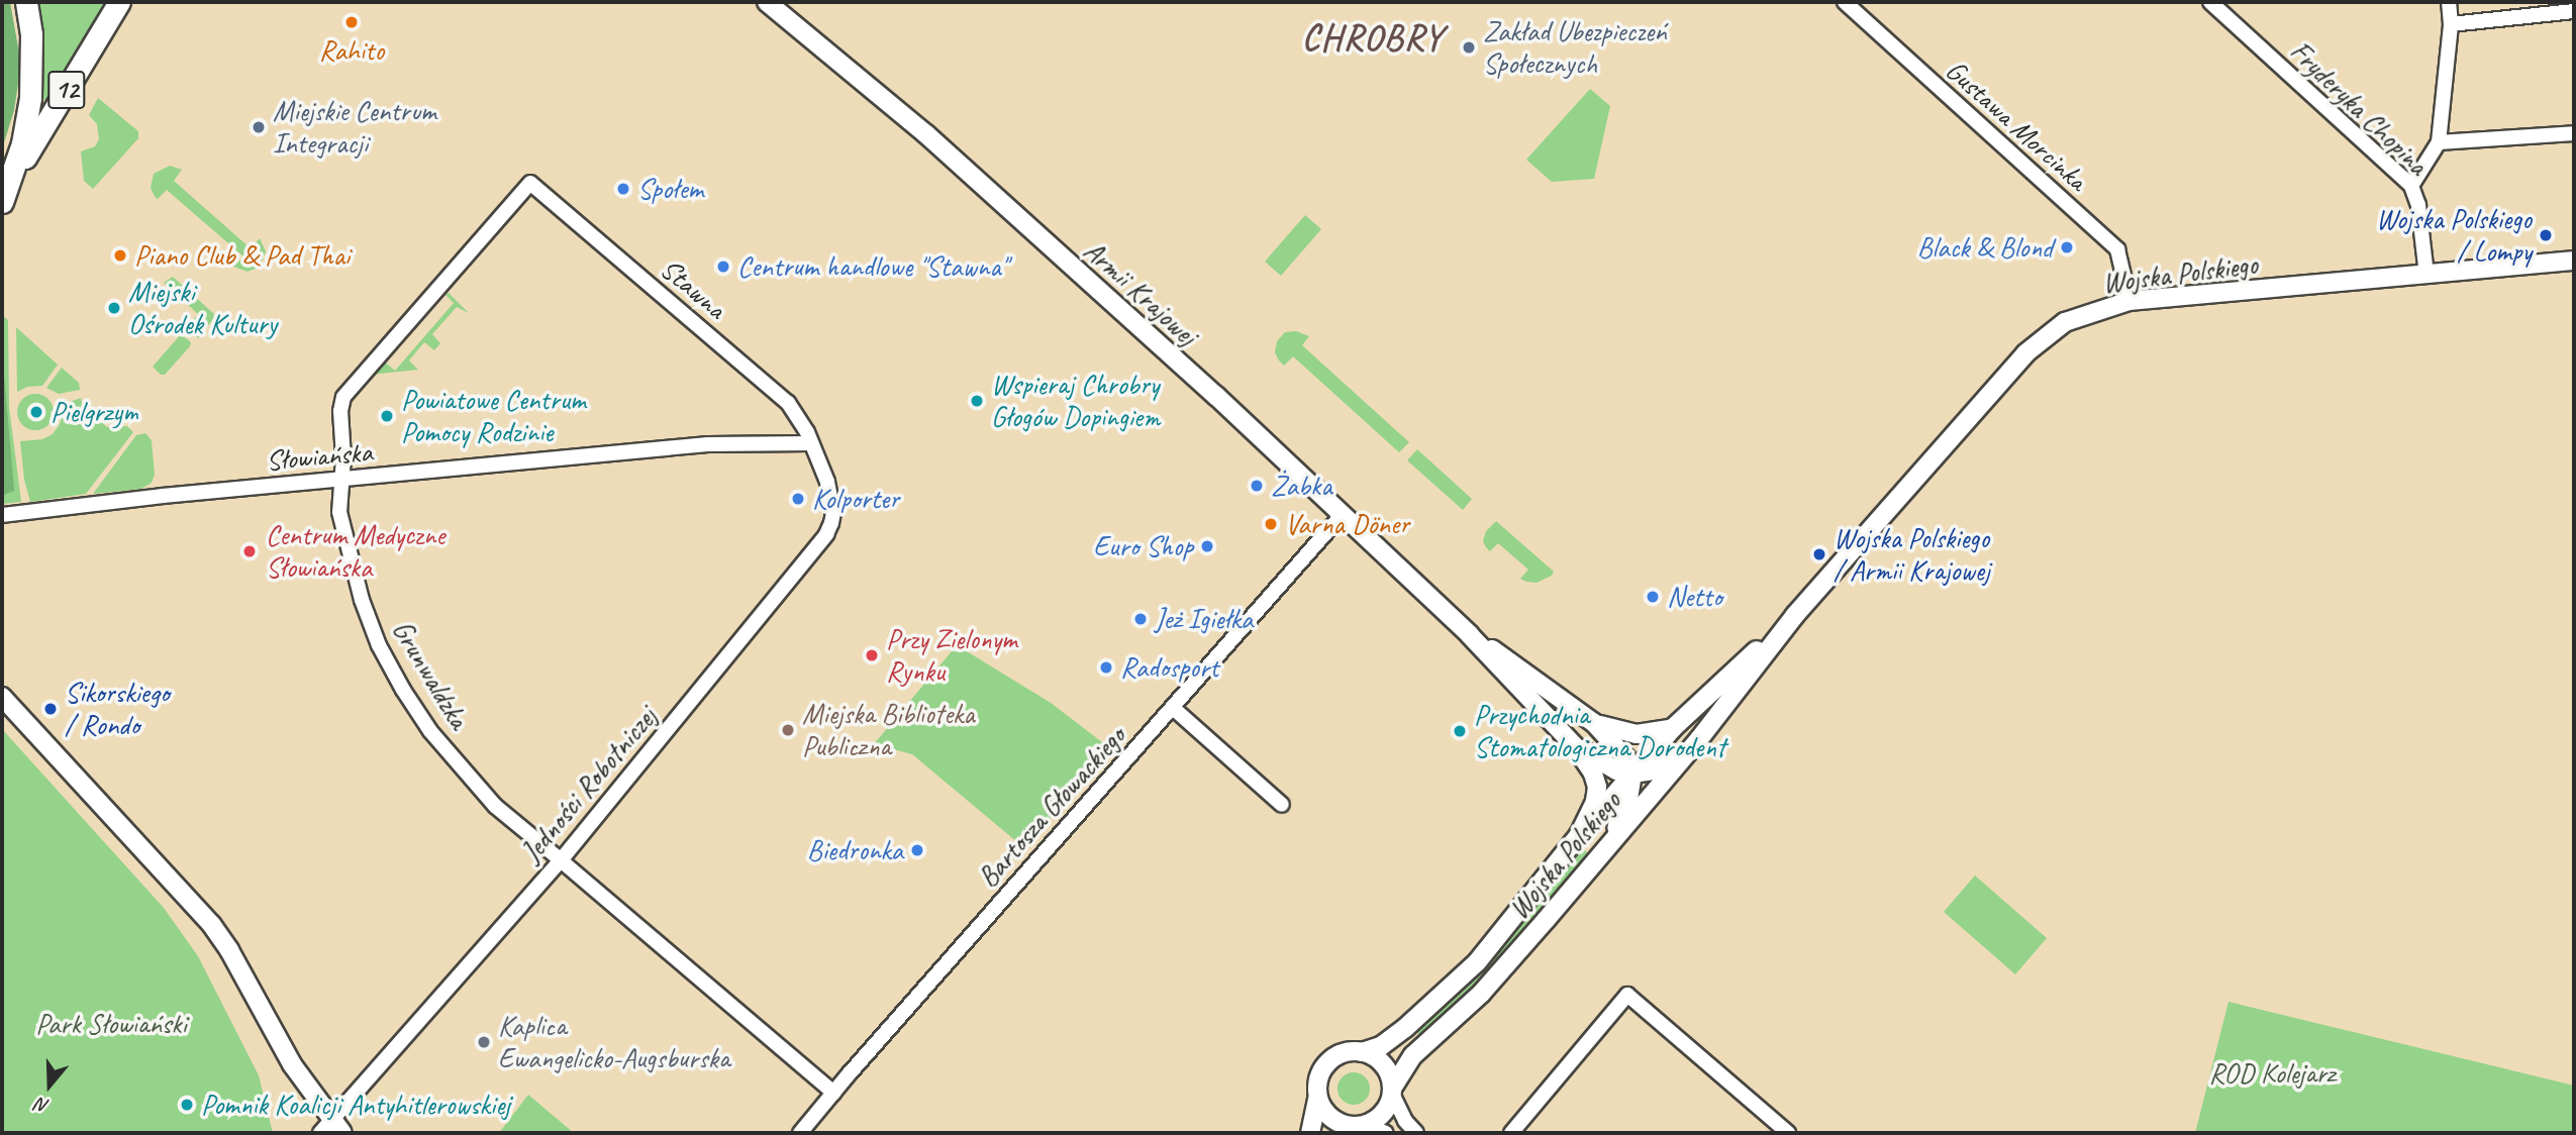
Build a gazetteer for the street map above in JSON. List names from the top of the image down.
{
  "streets": {
    "main road": ["12"],
    "street": [
      "Fryderyka Chopina",
      "Gustawa Morcinka",
      "Wojska Polskiego",
      "Stawna",
      "Armii Krajowej",
      "Słowiańska",
      "Grunwaldzka",
      "Jedności Robotniczej",
      "Bartosza Głowackiego"
    ]
  },
  "crossings": [
    ["Fryderyka Chopina", "Wojska Polskiego"],
    ["Gustawa Morcinka", "Wojska Polskiego"],
    ["Wojska Polskiego", "Armii Krajowej"],
    ["Stawna", "Słowiańska"],
    ["Stawna", "Grunwaldzka"],
    ["Stawna", "Jedności Robotniczej"],
    ["Armii Krajowej", "Bartosza Głowackiego"],
    ["Słowiańska", "Grunwaldzka"],
    ["Słowiańska", "Jedności Robotniczej"],
    ["Grunwaldzka", "Jedności Robotniczej"],
    ["Grunwaldzka", "Bartosza Głowackiego"]
  ],
  "districts": ["CHROBRY"],
  "parks": ["Park Słowiański", "ROD Kolejarz"],
  "places": [
    "Rahito",
    "Zakład Ubezpieczeń Społecznych",
    "Miejskie Centrum Integracji",
    "Społem",
    "Wojska Polskiego / Lompy",
    "Black & Blond",
    "Piano Club & Pad Thai",
    "Centrum handlowe \"Stawna\"",
    "Miejski Ośrodek Kultury",
    "Wspieraj Chrobry Głogów Dopingiem",
    "Pielgrzym",
    "Powiatowe Centrum Pomocy Rodzinie",
    "Żabka",
    "Kolporter",
    "Varna Döner",
    "Euro Shop",
    "Centrum Medyczne Słowiańska",
    "Wojska Polskiego / Armii Krajowej",
    "Netto",
    "Jeż Igiełka",
    "Przy Zielonym Rynku",
    "Radosport",
    "Sikorskiego / Rondo",
    "Miejska Biblioteka Publiczna",
    "Przychodnia Stomatologiczna Dorodent",
    "Biedronka",
    "Kaplica Ewangelicko-Augsburska",
    "Pomnik Koalicji Antyhitlerowskiej"
  ],
  "north": "bottom"
}
